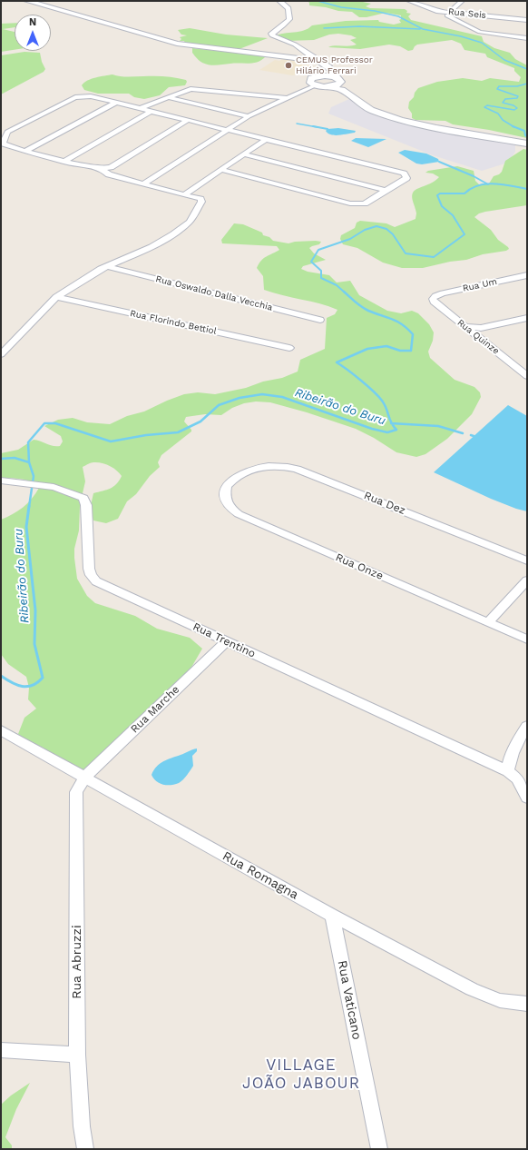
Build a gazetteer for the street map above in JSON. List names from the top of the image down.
{
  "streets": {
    "street": [
      "Rua Seis",
      "Rua Um",
      "Rua Oswaldo Dalla Vecchia",
      "Rua Florindo Bettiol",
      "Rua Quinze",
      "Rua Dez",
      "Rua Onze",
      "Rua Trentino",
      "Rua Marche",
      "Rua Romagna",
      "Rua Abruzzi",
      "Rua Vaticano"
    ]
  },
  "crossings": [
    ["Rua Um", "Rua Quinze"],
    ["Rua Dez", "Rua Onze"],
    ["Rua Trentino", "Rua Marche"],
    ["Rua Marche", "Rua Romagna"],
    ["Rua Marche", "Rua Abruzzi"],
    ["Rua Romagna", "Rua Abruzzi"],
    ["Rua Romagna", "Rua Vaticano"]
  ],
  "districts": ["VILLAGE JOÃO JABOUR"],
  "water": ["Ribeirão do Buru"],
  "places": ["CEMUS Professor Hilário Ferrari"],
  "north": "top"
}
